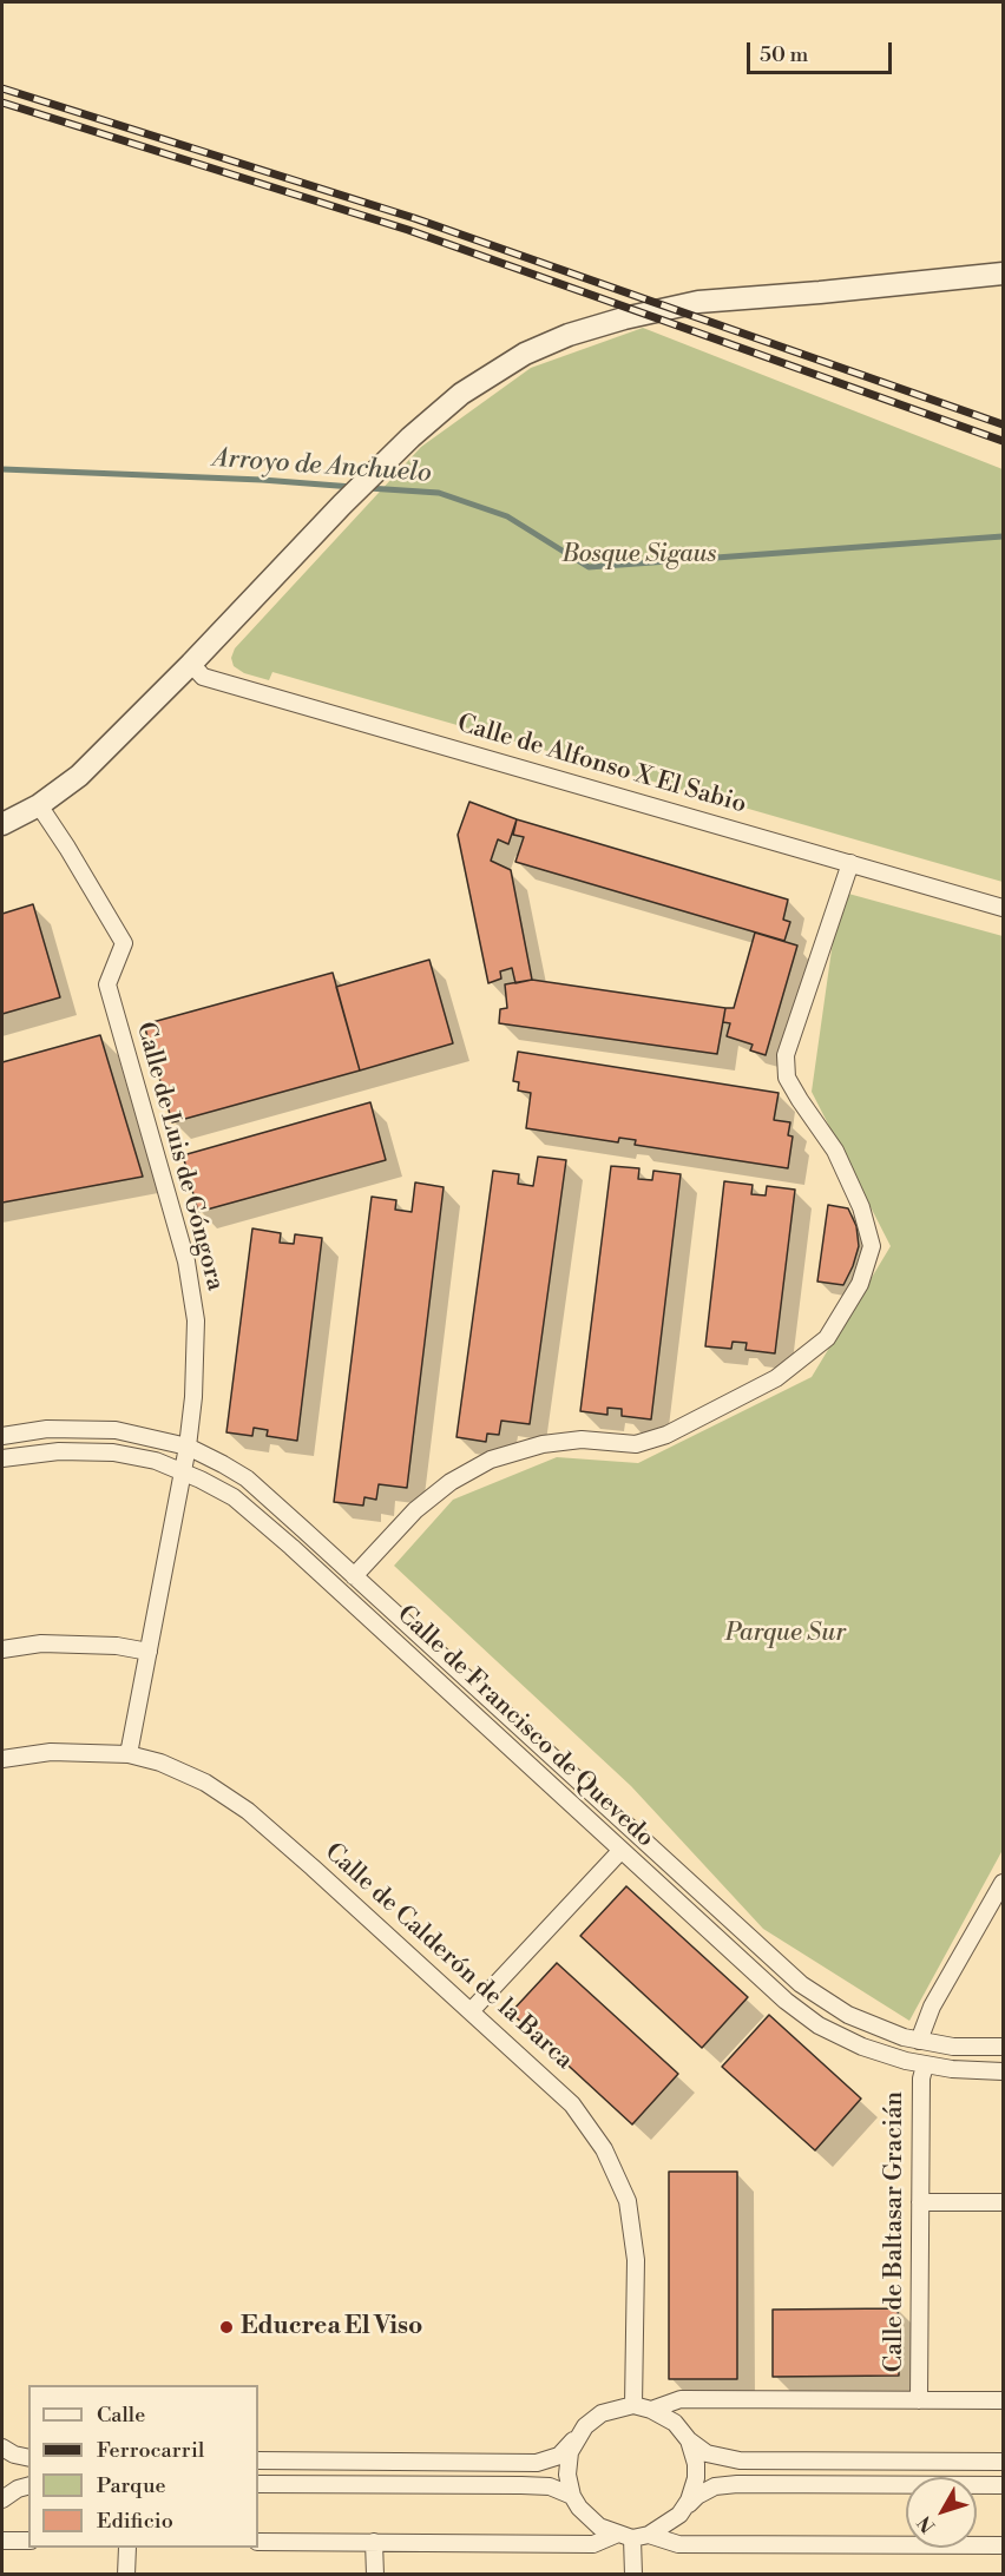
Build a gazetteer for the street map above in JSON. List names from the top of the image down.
{
  "streets": {
    "street": [
      "Calle de Alfonso X El Sabio",
      "Calle de Luis de Góngora",
      "Calle de Francisco de Quevedo",
      "Calle de Calderón de la Barca",
      "Calle de Baltasar Gracián"
    ]
  },
  "crossings": [
    ["Calle de Luis de Góngora", "Calle de Francisco de Quevedo"],
    ["Calle de Luis de Góngora", "Calle de Calderón de la Barca"],
    ["Calle de Francisco de Quevedo", "Calle de Baltasar Gracián"]
  ],
  "water": ["Arroyo de Anchuelo"],
  "parks": ["Bosque Sigaus", "Parque Sur"],
  "places": ["Educrea El Viso"],
  "legend": [
    "Calle",
    "Ferrocarril",
    "Parque",
    "Edificio"
  ],
  "scale_bar": "50 m",
  "north": "bottom left"
}
